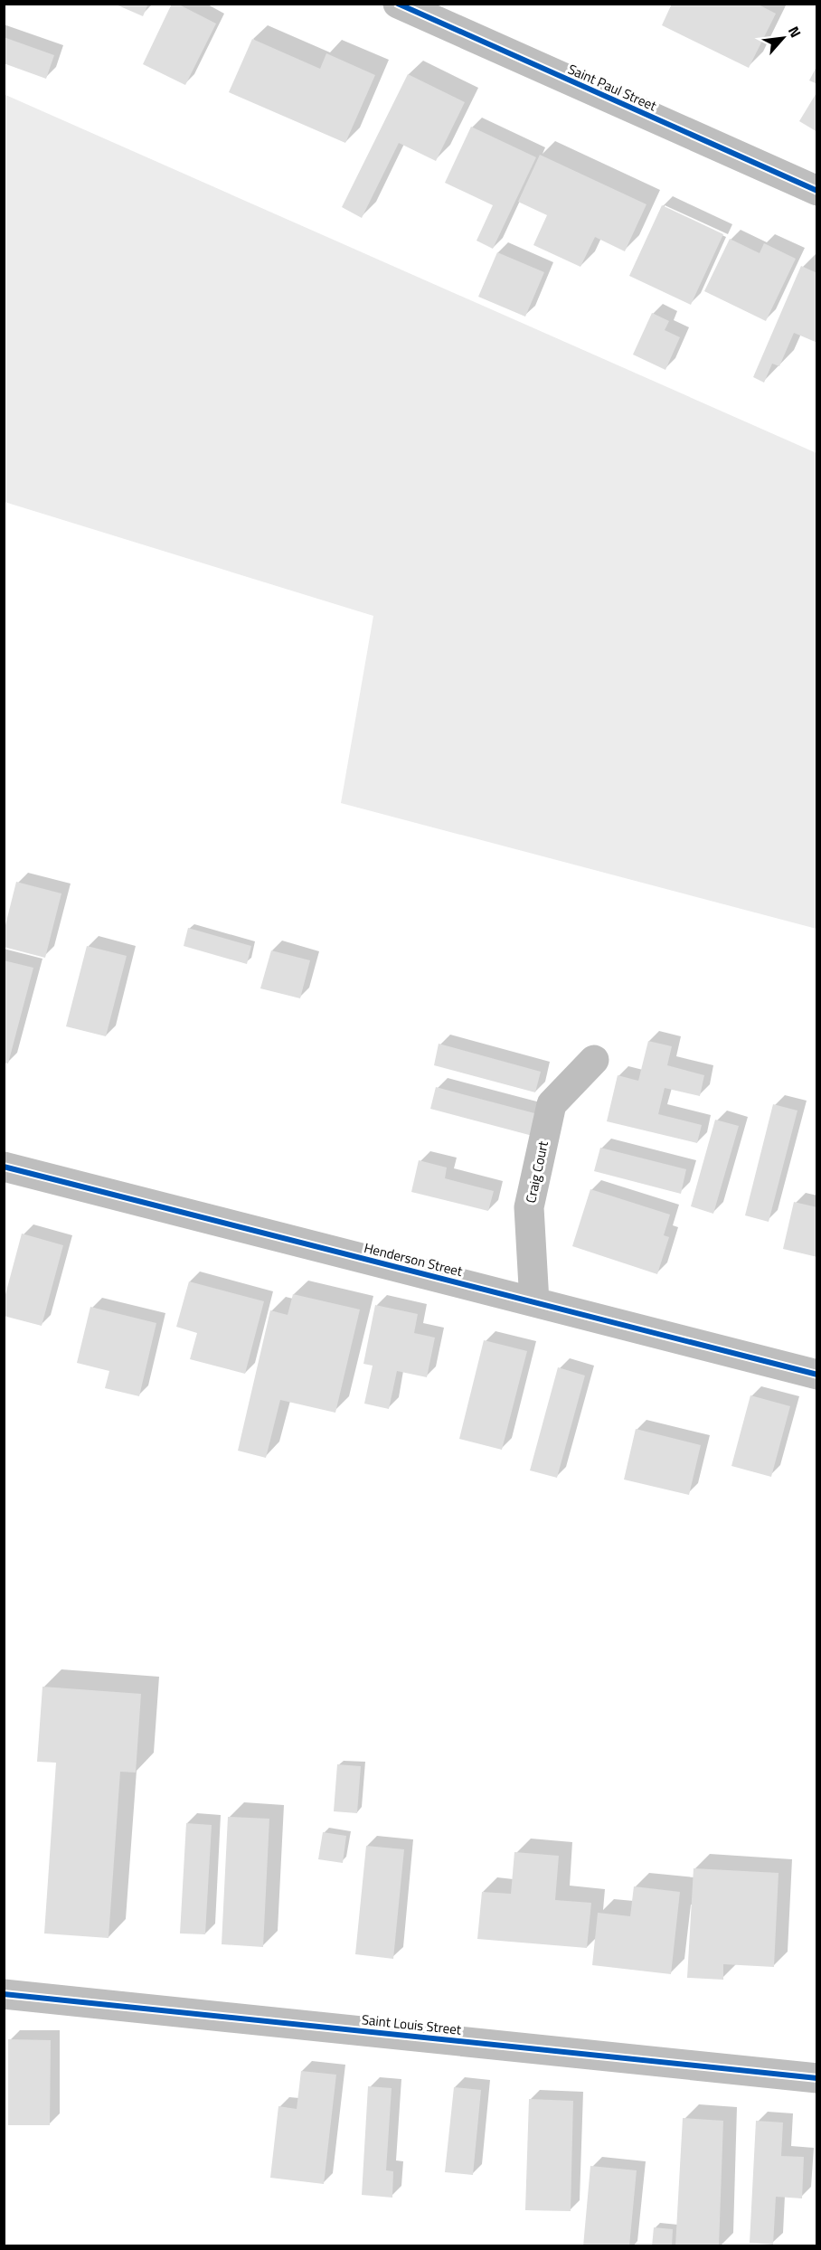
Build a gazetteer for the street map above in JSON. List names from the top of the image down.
{
  "streets": {
    "street": [
      "Saint Paul Street",
      "Craig Court",
      "Henderson Street",
      "Saint Louis Street"
    ]
  },
  "crossings": [
    ["Craig Court", "Henderson Street"]
  ],
  "north": "top right"
}
